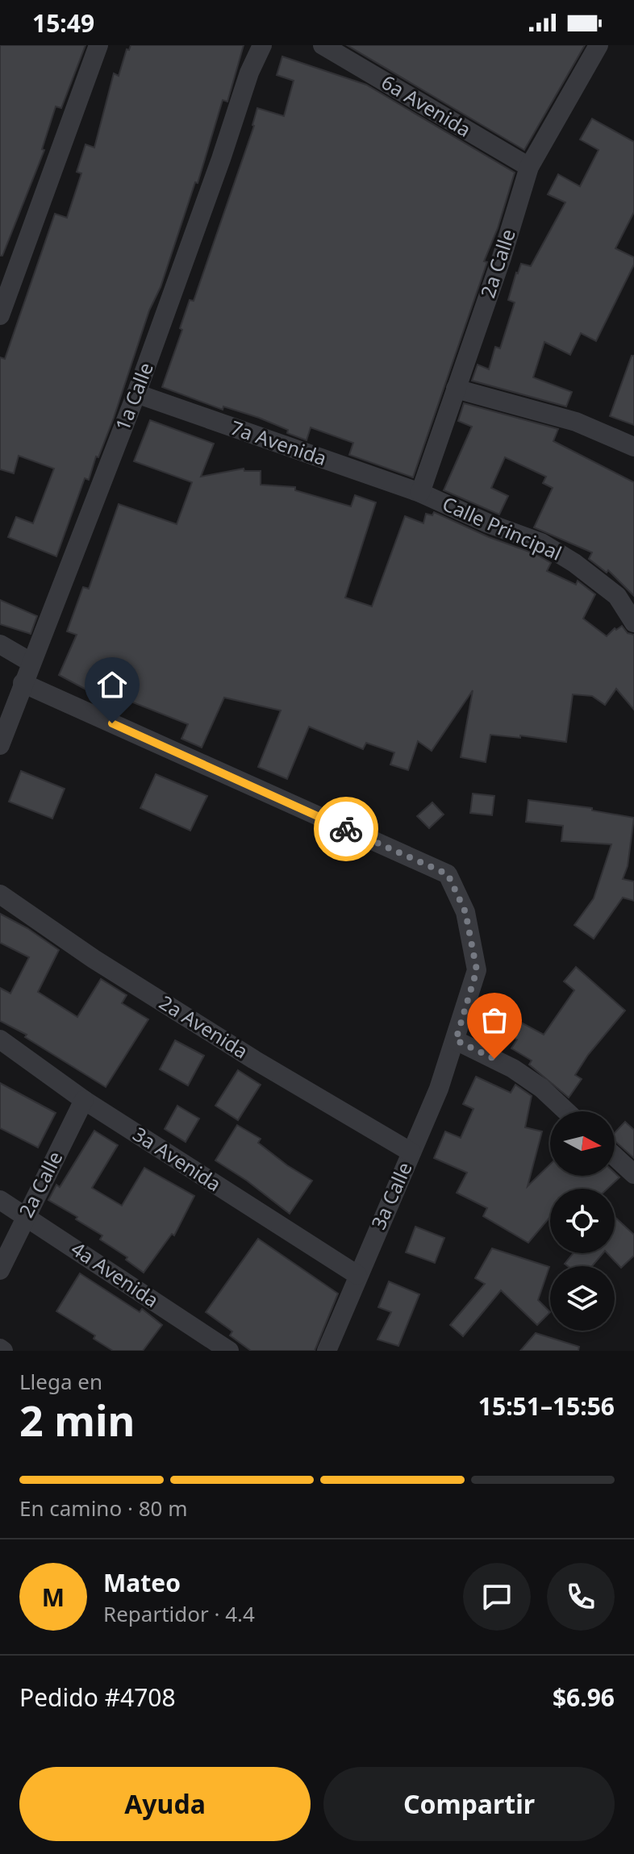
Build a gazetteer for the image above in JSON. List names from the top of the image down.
{
  "streets": {
    "street": [
      "6a Avenida",
      "2a Calle",
      "1a Calle",
      "7a Avenida",
      "Calle Principal",
      "2a Avenida",
      "3a Avenida",
      "3a Calle",
      "4a Avenida"
    ]
  },
  "crossings": [
    ["6a Avenida", "2a Calle"],
    ["2a Calle", "7a Avenida"],
    ["2a Calle", "Calle Principal"],
    ["2a Calle", "3a Avenida"],
    ["2a Calle", "4a Avenida"],
    ["1a Calle", "7a Avenida"],
    ["1a Calle", "3a Calle"],
    ["7a Avenida", "Calle Principal"],
    ["2a Avenida", "3a Calle"],
    ["3a Avenida", "3a Calle"]
  ],
  "north": "right",
  "page": {
    "status": "15:49",
    "heading": ["2 min", "Llega en", "15:51–15:56"],
    "panel": [
      "Mateo",
      "Repartidor · 4.4",
      "Pedido #4708",
      "$6.96"
    ],
    "bar": "En camino · 80 m",
    "round": "M",
    "buttons": ["Ayuda", "Compartir"]
  }
}
